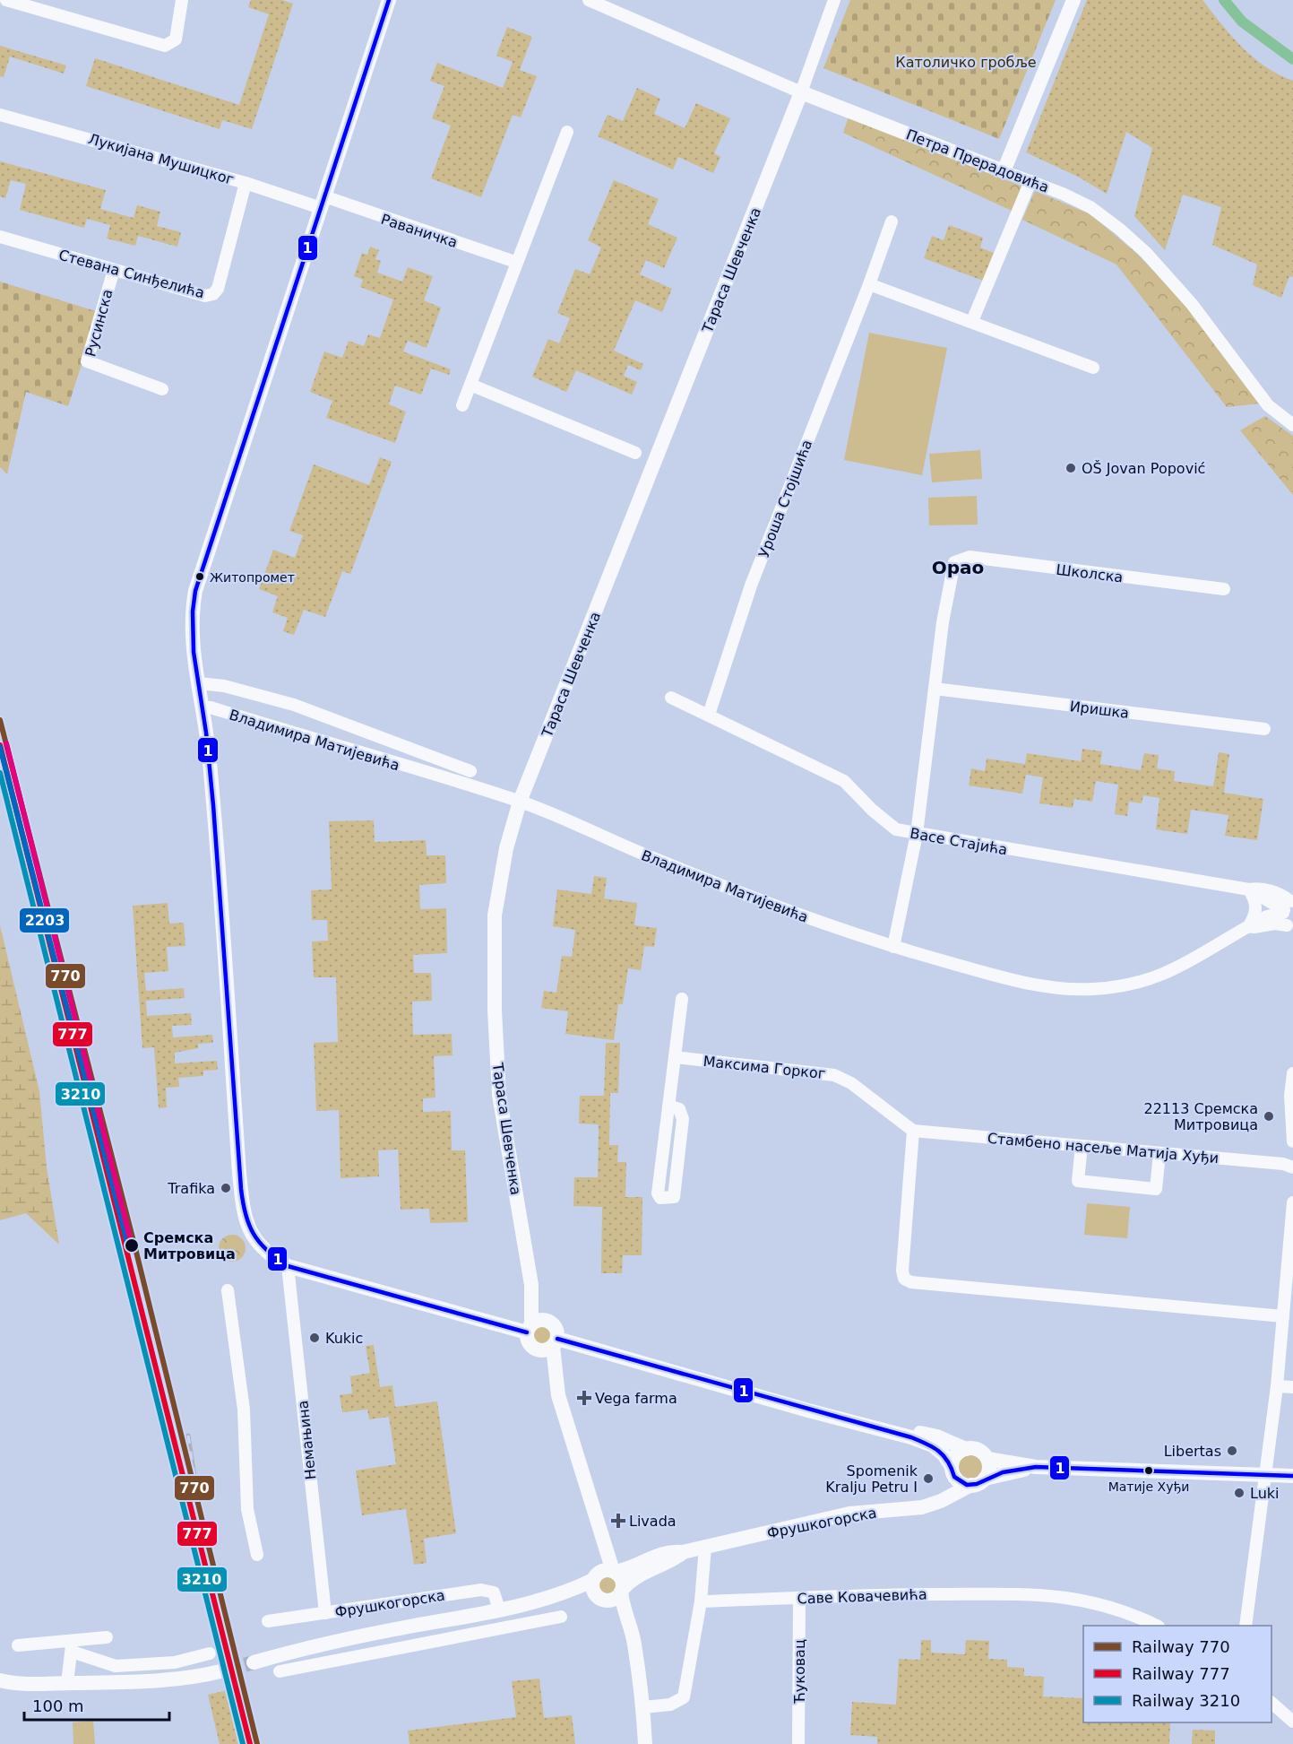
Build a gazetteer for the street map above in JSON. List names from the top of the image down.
{
  "streets": {
    "street": [
      "Лукијана Мушицког",
      "Петра Прерадовића",
      "Раваничка",
      "Тараса Шевченка",
      "Стевана Синђелића",
      "Русинска",
      "Уроша Стојшића",
      "Школска",
      "Иришка",
      "Владимира Матијевића",
      "Васе Стајића",
      "Максима Горког",
      "Стамбено насеље Матија Хуђи",
      "Немањина",
      "Фрушкогорска",
      "Саве Ковачевића",
      "Ћуковац"
    ]
  },
  "crossings": [
    ["Лукијана Мушицког", "Раваничка"],
    ["Лукијана Мушицког", "Стевана Синђелића"],
    ["Петра Прерадовића", "Тараса Шевченка"],
    ["Тараса Шевченка", "Владимира Матијевића"],
    ["Стевана Синђелића", "Русинска"],
    ["Уроша Стојшића", "Васе Стајића"],
    ["Школска", "Иришка"],
    ["Владимира Матијевића", "Васе Стајића"],
    ["Максима Горког", "Стамбено насеље Матија Хуђи"],
    ["Немањина", "Фрушкогорска"],
    ["Саве Ковачевића", "Ћуковац"]
  ],
  "districts": ["Орао"],
  "parks": ["Католичко гробље"],
  "places": {
    "other": [
      "OŠ Jovan Popović",
      "Житопромет",
      "22113 Сремска Митровица",
      "Trafika",
      "Сремска Митровица",
      "Kukic",
      "Libertas",
      "Матије Хуђи",
      "Spomenik Kralju Petru I",
      "Luki"
    ],
    "health": ["Vega farma", "Livada"]
  },
  "lines": [
    "transit line 1",
    "rail line 770",
    "rail line 777",
    "transit line 2203",
    "rail line 3210"
  ],
  "legend": ["Railway 770", "Railway 777", "Railway 3210"],
  "scale_bar": "100 m"
}
